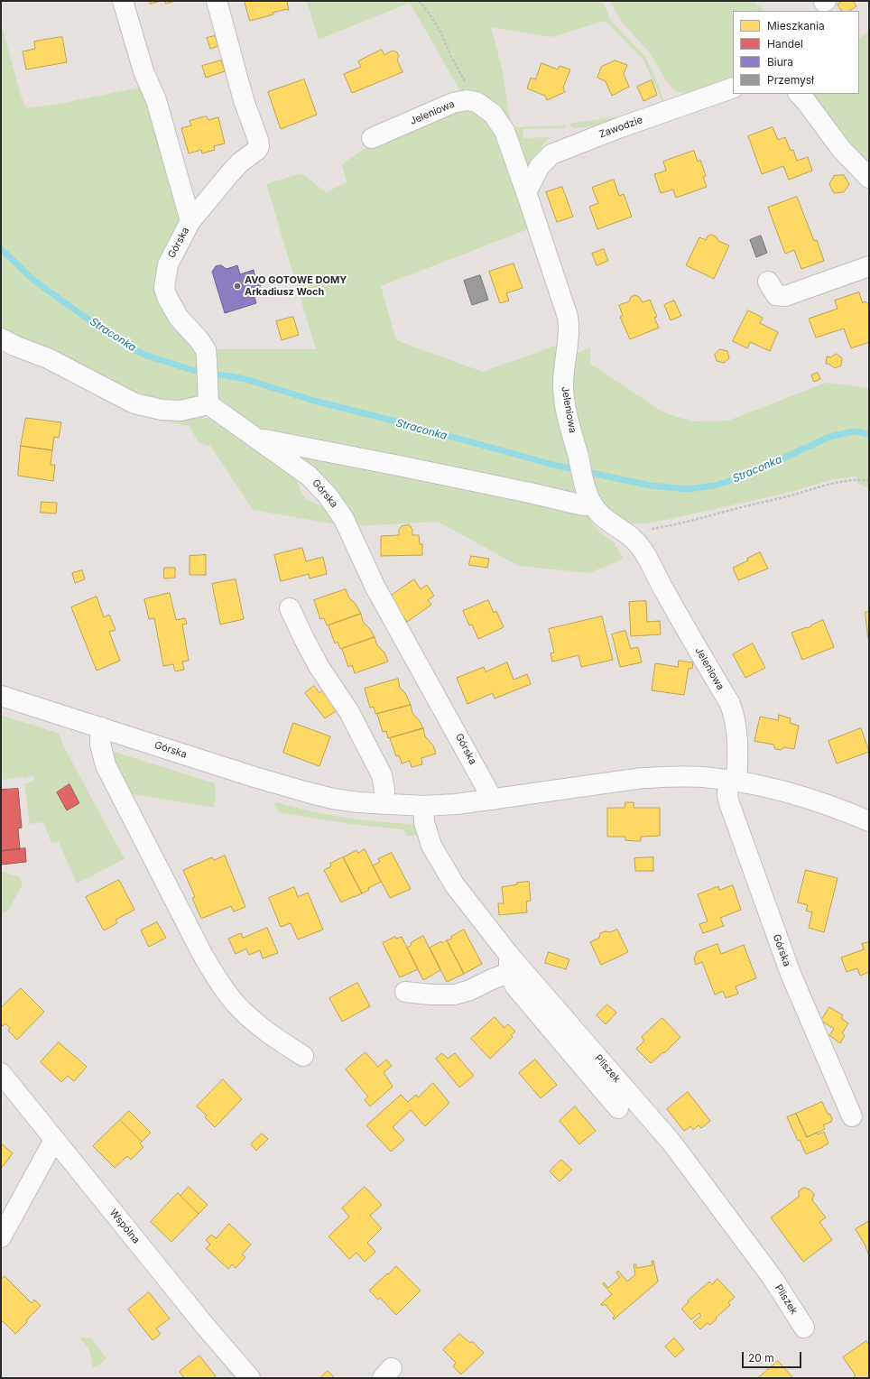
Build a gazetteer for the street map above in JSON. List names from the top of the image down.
{
  "streets": {
    "street": [
      "Jeleniowa",
      "Zawodzie",
      "Górska",
      "Pliszek",
      "Wspólna"
    ]
  },
  "crossings": [
    ["Jeleniowa", "Zawodzie"],
    ["Jeleniowa", "Górska"],
    ["Górska", "Pliszek"]
  ],
  "water": ["Straconka"],
  "places": ["AVO GOTOWE DOMY Arkadiusz Woch"],
  "legend": [
    "Mieszkania",
    "Handel",
    "Biura",
    "Przemysł"
  ],
  "scale_bar": "20 m"
}
